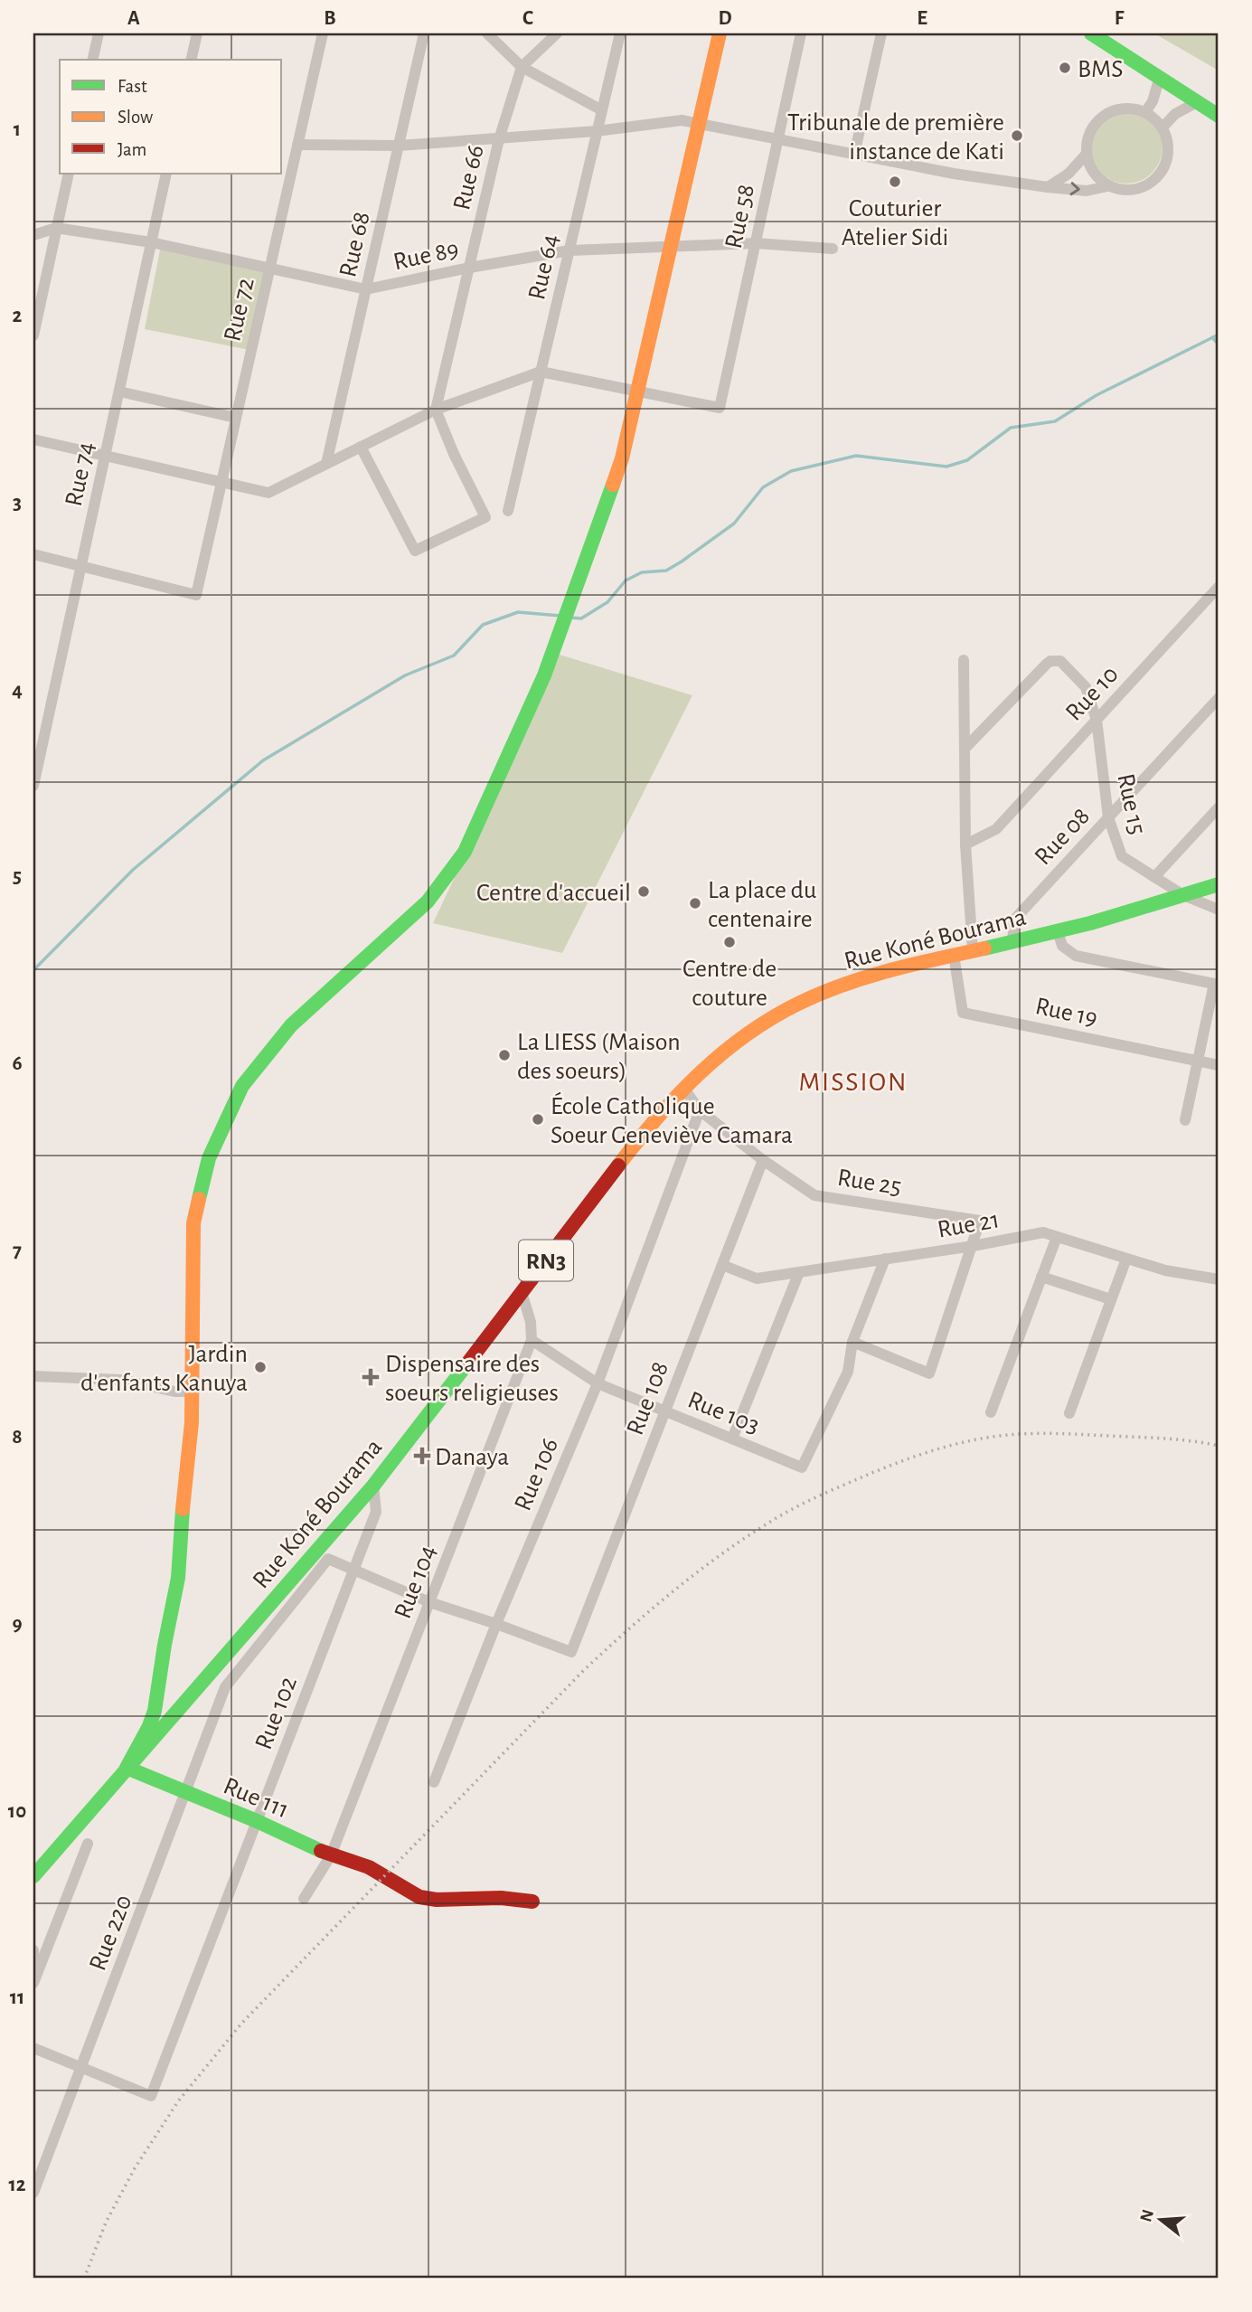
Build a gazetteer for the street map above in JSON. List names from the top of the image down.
{
  "streets": {
    "main road": ["Rue Koné Bourama", "RN3", "Rue 111"],
    "street": [
      "Rue 66",
      "Rue 58",
      "Rue 68",
      "Rue 89",
      "Rue 64",
      "Rue 72",
      "Rue 74",
      "Rue 10",
      "Rue 15",
      "Rue 08",
      "Rue 19",
      "Rue 25",
      "Rue 21",
      "Rue 108",
      "Rue 103",
      "Rue 106",
      "Rue 104",
      "Rue 102",
      "Rue 220"
    ]
  },
  "crossings": [
    ["Rue 66", "Rue 89"],
    ["Rue 58", "Rue 89"],
    ["Rue 68", "Rue 89"],
    ["Rue 89", "Rue 64"],
    ["Rue 89", "Rue 72"],
    ["Rue 89", "Rue 74"],
    ["Rue 72", "Rue 74"],
    ["Rue 10", "Rue 15"],
    ["Rue 15", "Rue 08"],
    ["Rue 15", "Rue Koné Bourama"],
    ["Rue 08", "Rue Koné Bourama"],
    ["Rue Koné Bourama", "Rue 19"],
    ["Rue Koné Bourama", "Rue 25"],
    ["Rue Koné Bourama", "Rue 104"],
    ["Rue Koné Bourama", "Rue 102"],
    ["Rue Koné Bourama", "Rue 111"],
    ["Rue 25", "Rue 21"],
    ["Rue 25", "Rue 108"],
    ["Rue 25", "Rue 106"],
    ["Rue 21", "Rue 108"],
    ["Rue 108", "Rue 103"],
    ["Rue 108", "Rue 106"],
    ["Rue 103", "Rue 106"],
    ["Rue 103", "Rue 104"],
    ["Rue 104", "Rue 111"],
    ["Rue 102", "Rue 111"],
    ["Rue 102", "Rue 220"],
    ["Rue 111", "Rue 220"]
  ],
  "districts": ["MISSION"],
  "places": {
    "other": [
      "BMS",
      "Tribunale de première instance de Kati",
      "Couturier Atelier Sidi",
      "Centre d'accueil",
      "La place du centenaire",
      "Centre de couture",
      "La LIESS (Maison des soeurs)",
      "École Catholique Soeur Geneviève Camara",
      "Jardin d'enfants Kanuya"
    ],
    "health": ["Dispensaire des soeurs religieuses", "Danaya"]
  },
  "legend": ["Fast", "Slow", "Jam"],
  "north": "left",
  "grid": {
    "columns": [
      "A",
      "B",
      "C",
      "D",
      "E",
      "F"
    ],
    "rows": [
      "1",
      "2",
      "3",
      "4",
      "5",
      "6",
      "7",
      "8",
      "9",
      "10",
      "11",
      "12"
    ]
  }
}
